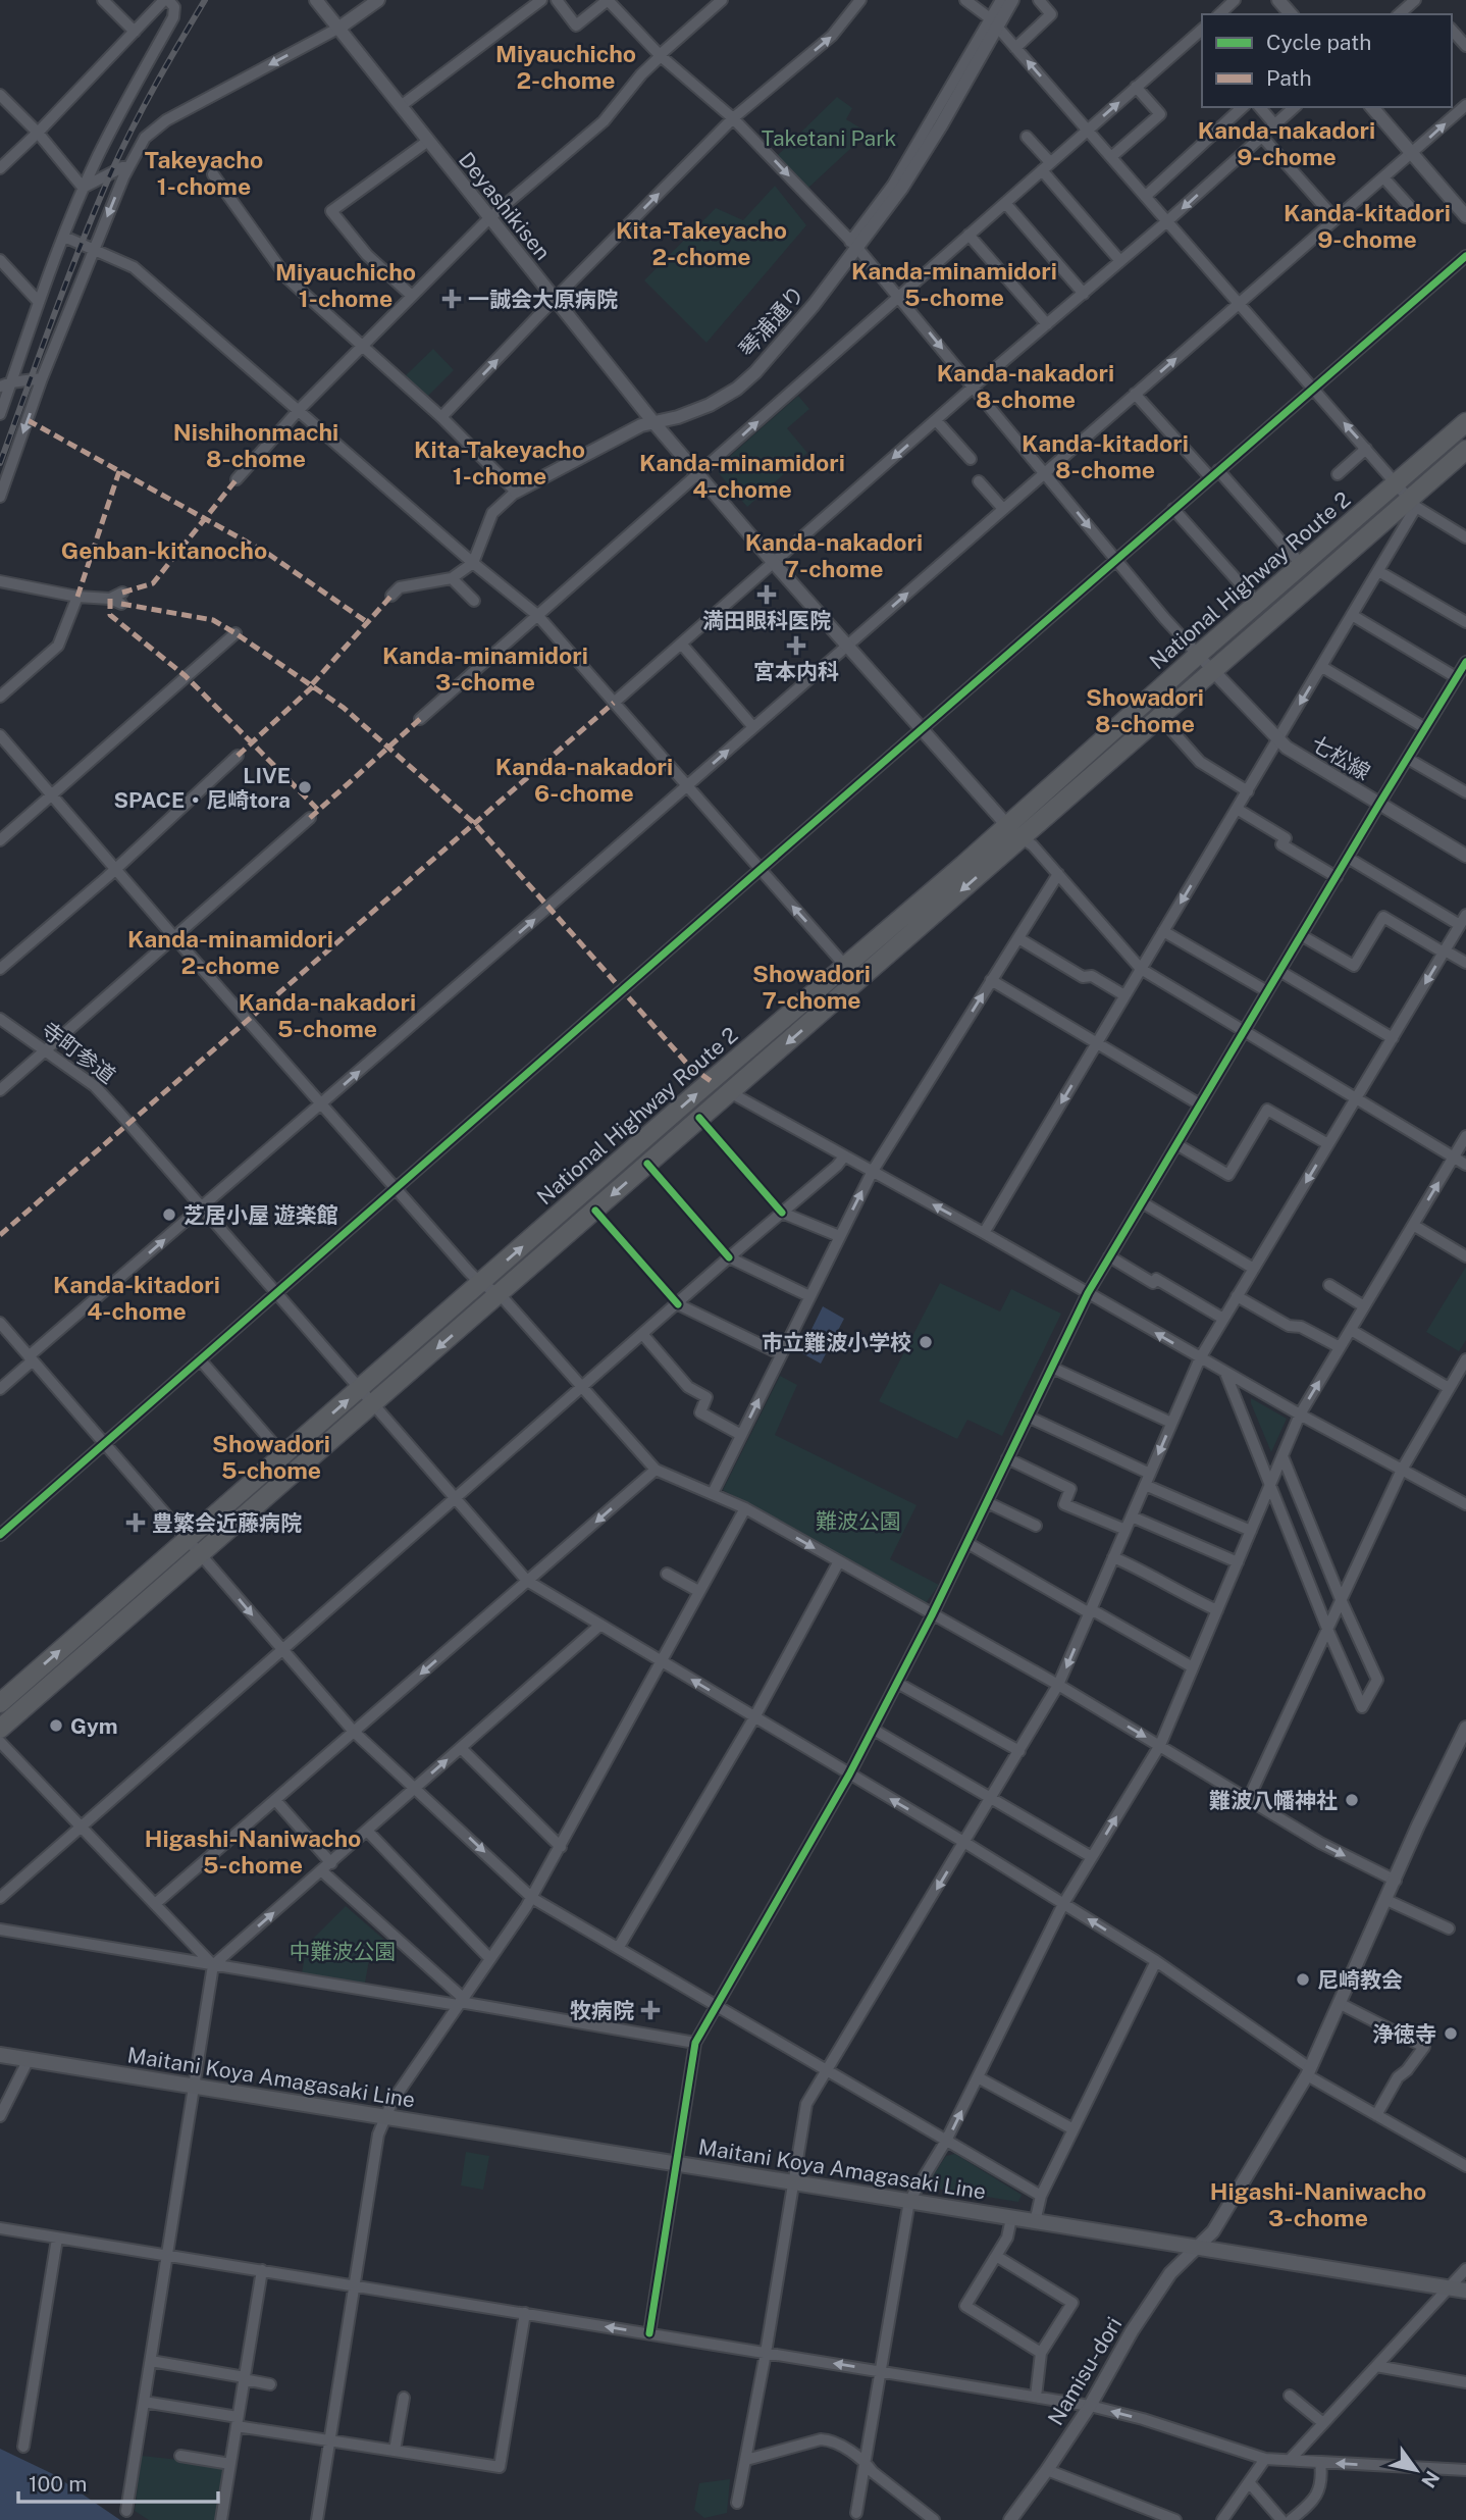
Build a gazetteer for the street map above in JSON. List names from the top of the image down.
{
  "streets": {
    "highway": ["National Highway Route 2"],
    "main road": ["Maitani Koya Amagasaki Line"],
    "street": [
      "Deyashikisen",
      "琴浦通り",
      "七松線",
      "寺町参道",
      "Namisu-dori"
    ]
  },
  "crossings": [
    ["Deyashikisen", "琴浦通り"],
    ["Deyashikisen", "National Highway Route 2"],
    ["National Highway Route 2", "七松線"],
    ["National Highway Route 2", "寺町参道"],
    ["寺町参道", "Namisu-dori"],
    ["Maitani Koya Amagasaki Line", "Namisu-dori"]
  ],
  "districts": [
    "Miyauchicho 2-chome",
    "Kanda-nakadori 9-chome",
    "Takeyacho 1-chome",
    "Kanda-kitadori 9-chome",
    "Kita-Takeyacho 2-chome",
    "Kanda-minamidori 5-chome",
    "Miyauchicho 1-chome",
    "Kanda-nakadori 8-chome",
    "Nishihonmachi 8-chome",
    "Kanda-kitadori 8-chome",
    "Kita-Takeyacho 1-chome",
    "Kanda-minamidori 4-chome",
    "Kanda-nakadori 7-chome",
    "Genban-kitanocho",
    "Kanda-minamidori 3-chome",
    "Showadori 8-chome",
    "Kanda-nakadori 6-chome",
    "Kanda-minamidori 2-chome",
    "Showadori 7-chome",
    "Kanda-nakadori 5-chome",
    "Kanda-kitadori 4-chome",
    "Showadori 5-chome",
    "Higashi-Naniwacho 5-chome",
    "Higashi-Naniwacho 3-chome"
  ],
  "parks": ["Taketani Park", "難波公園", "中難波公園"],
  "places": {
    "health": [
      "一誠会大原病院",
      "満田眼科医院",
      "宮本内科",
      "豊繁会近藤病院",
      "牧病院"
    ],
    "other": [
      "LIVE SPACE・尼崎tora",
      "芝居小屋 遊楽館",
      "市立難波小学校",
      "Gym",
      "難波八幡神社",
      "尼崎教会",
      "浄徳寺"
    ]
  },
  "legend": ["Cycle path", "Path"],
  "scale_bar": "100 m",
  "north": "bottom right"
}
